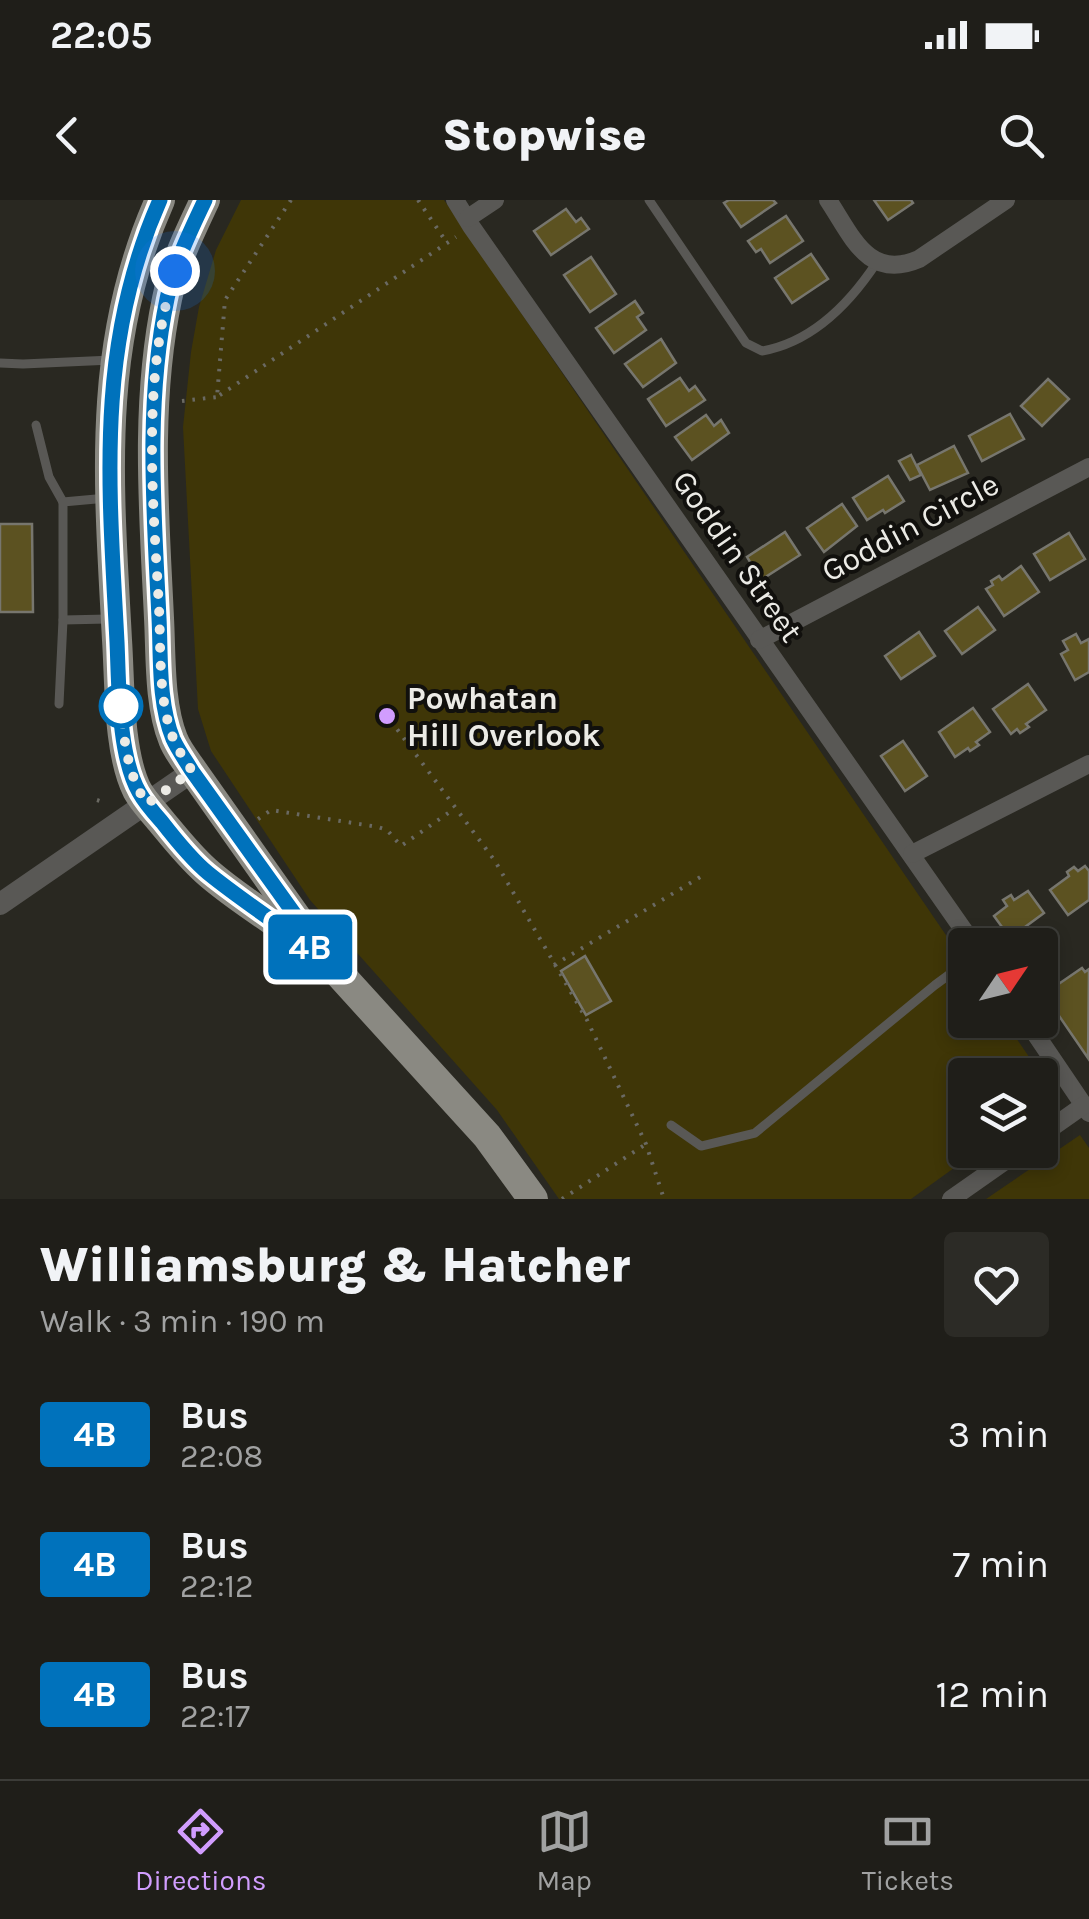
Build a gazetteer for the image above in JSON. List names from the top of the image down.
{
  "streets": {
    "street": ["Goddin Circle", "Goddin Street"]
  },
  "crossings": [
    ["Goddin Circle", "Goddin Street"]
  ],
  "places": ["Powhatan Hill Overlook"],
  "lines": ["bus line 4B"],
  "north": "top right",
  "page": {
    "status": "22:05",
    "header": "Stopwise",
    "on_map": "4B",
    "heading": ["Williamsburg & Hatcher", "Walk · 3 min · 190 m"],
    "list": [
      {
        "mark": "4B",
        "name": "Bus",
        "note": "22:08",
        "value": "3 min"
      },
      {
        "mark": "4B",
        "name": "Bus",
        "note": "22:12",
        "value": "7 min"
      },
      {
        "mark": "4B",
        "name": "Bus",
        "note": "22:17",
        "value": "12 min"
      }
    ],
    "tabs": ["Directions", "Map", "Tickets"]
  }
}
